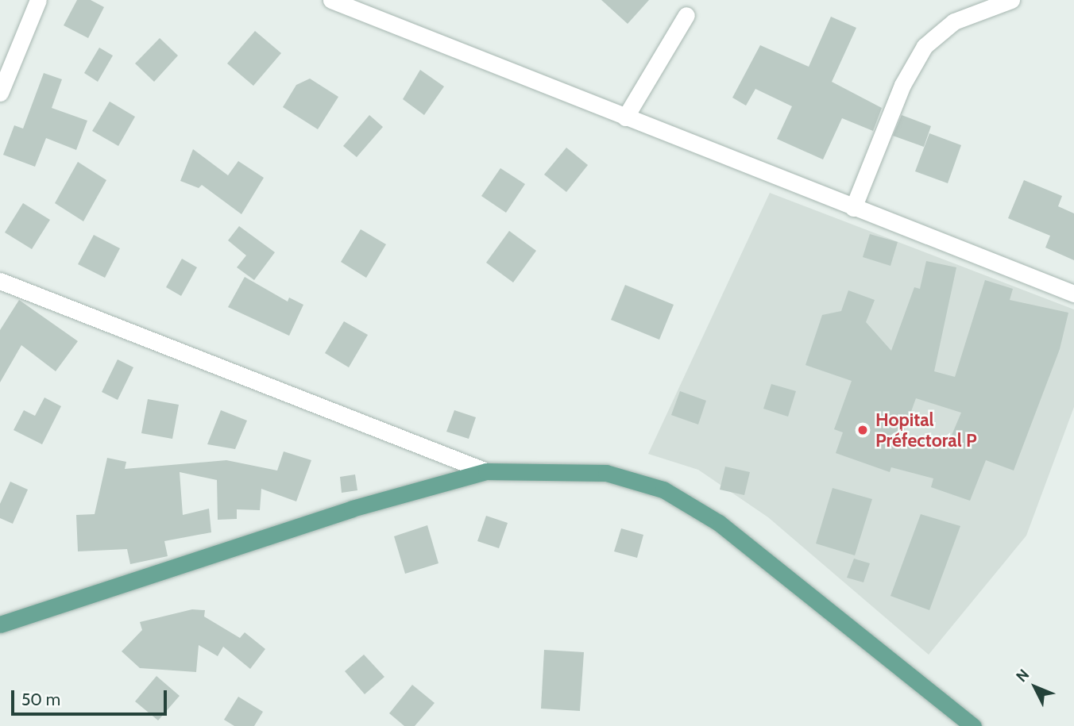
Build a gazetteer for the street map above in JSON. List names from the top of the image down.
{
  "places": ["Hopital Préfectoral P"],
  "scale_bar": "50 m",
  "north": "top left"
}
